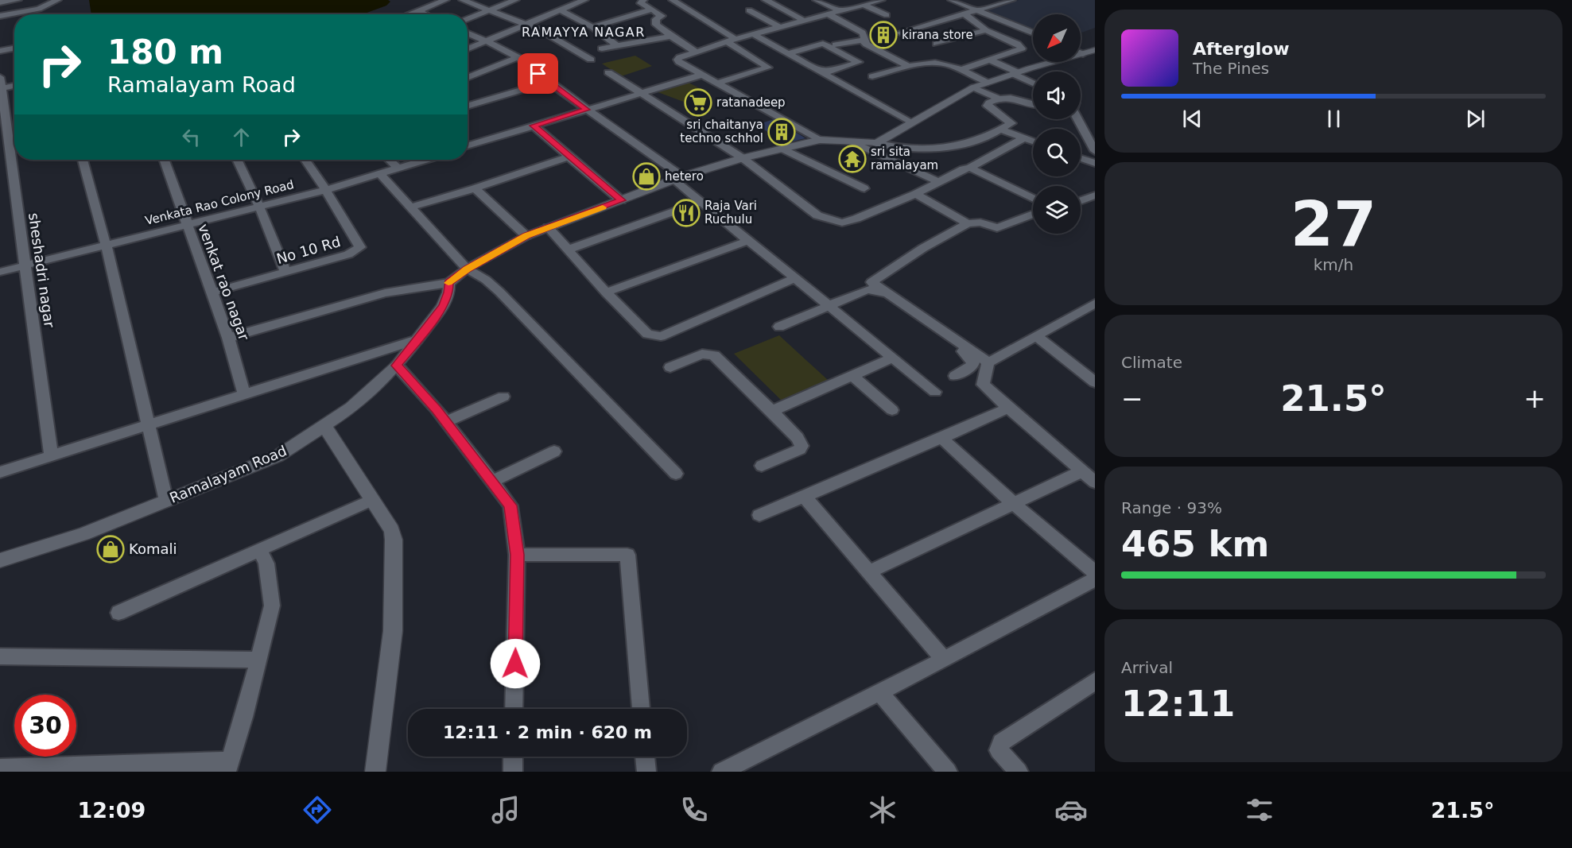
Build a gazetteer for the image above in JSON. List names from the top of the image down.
{
  "streets": {
    "street": [
      "Venkata Rao Colony Road",
      "No 10 Rd",
      "sheshadri nagar",
      "venkat rao nagar",
      "Ramalayam Road"
    ]
  },
  "crossings": [
    ["Venkata Rao Colony Road", "No 10 Rd"],
    ["Venkata Rao Colony Road", "sheshadri nagar"],
    ["Venkata Rao Colony Road", "venkat rao nagar"],
    ["No 10 Rd", "venkat rao nagar"]
  ],
  "districts": ["RAMAYYA NAGAR"],
  "places": {
    "building": ["kirana store", "sri chaitanya techno schhol"],
    "supermarket": ["ratanadeep"],
    "temple": ["sri sita ramalayam"],
    "shop": ["hetero", "Komali"],
    "restaurant": ["Raja Vari Ruchulu"]
  },
  "north": "bottom left",
  "page": {
    "turn": ["180 m", "Ramalayam Road"],
    "song": ["Afterglow", "The Pines"],
    "tile": [
      ["27", "km/h"],
      "Climate",
      ["Range · 93%", "465 km"],
      ["Arrival", "12:11"]
    ],
    "heat": ["−", "21.5°", "+"],
    "limit": "30",
    "trip": "12:11 · 2 min · 620 m",
    "tabs": ["12:09", "21.5°"]
  }
}
